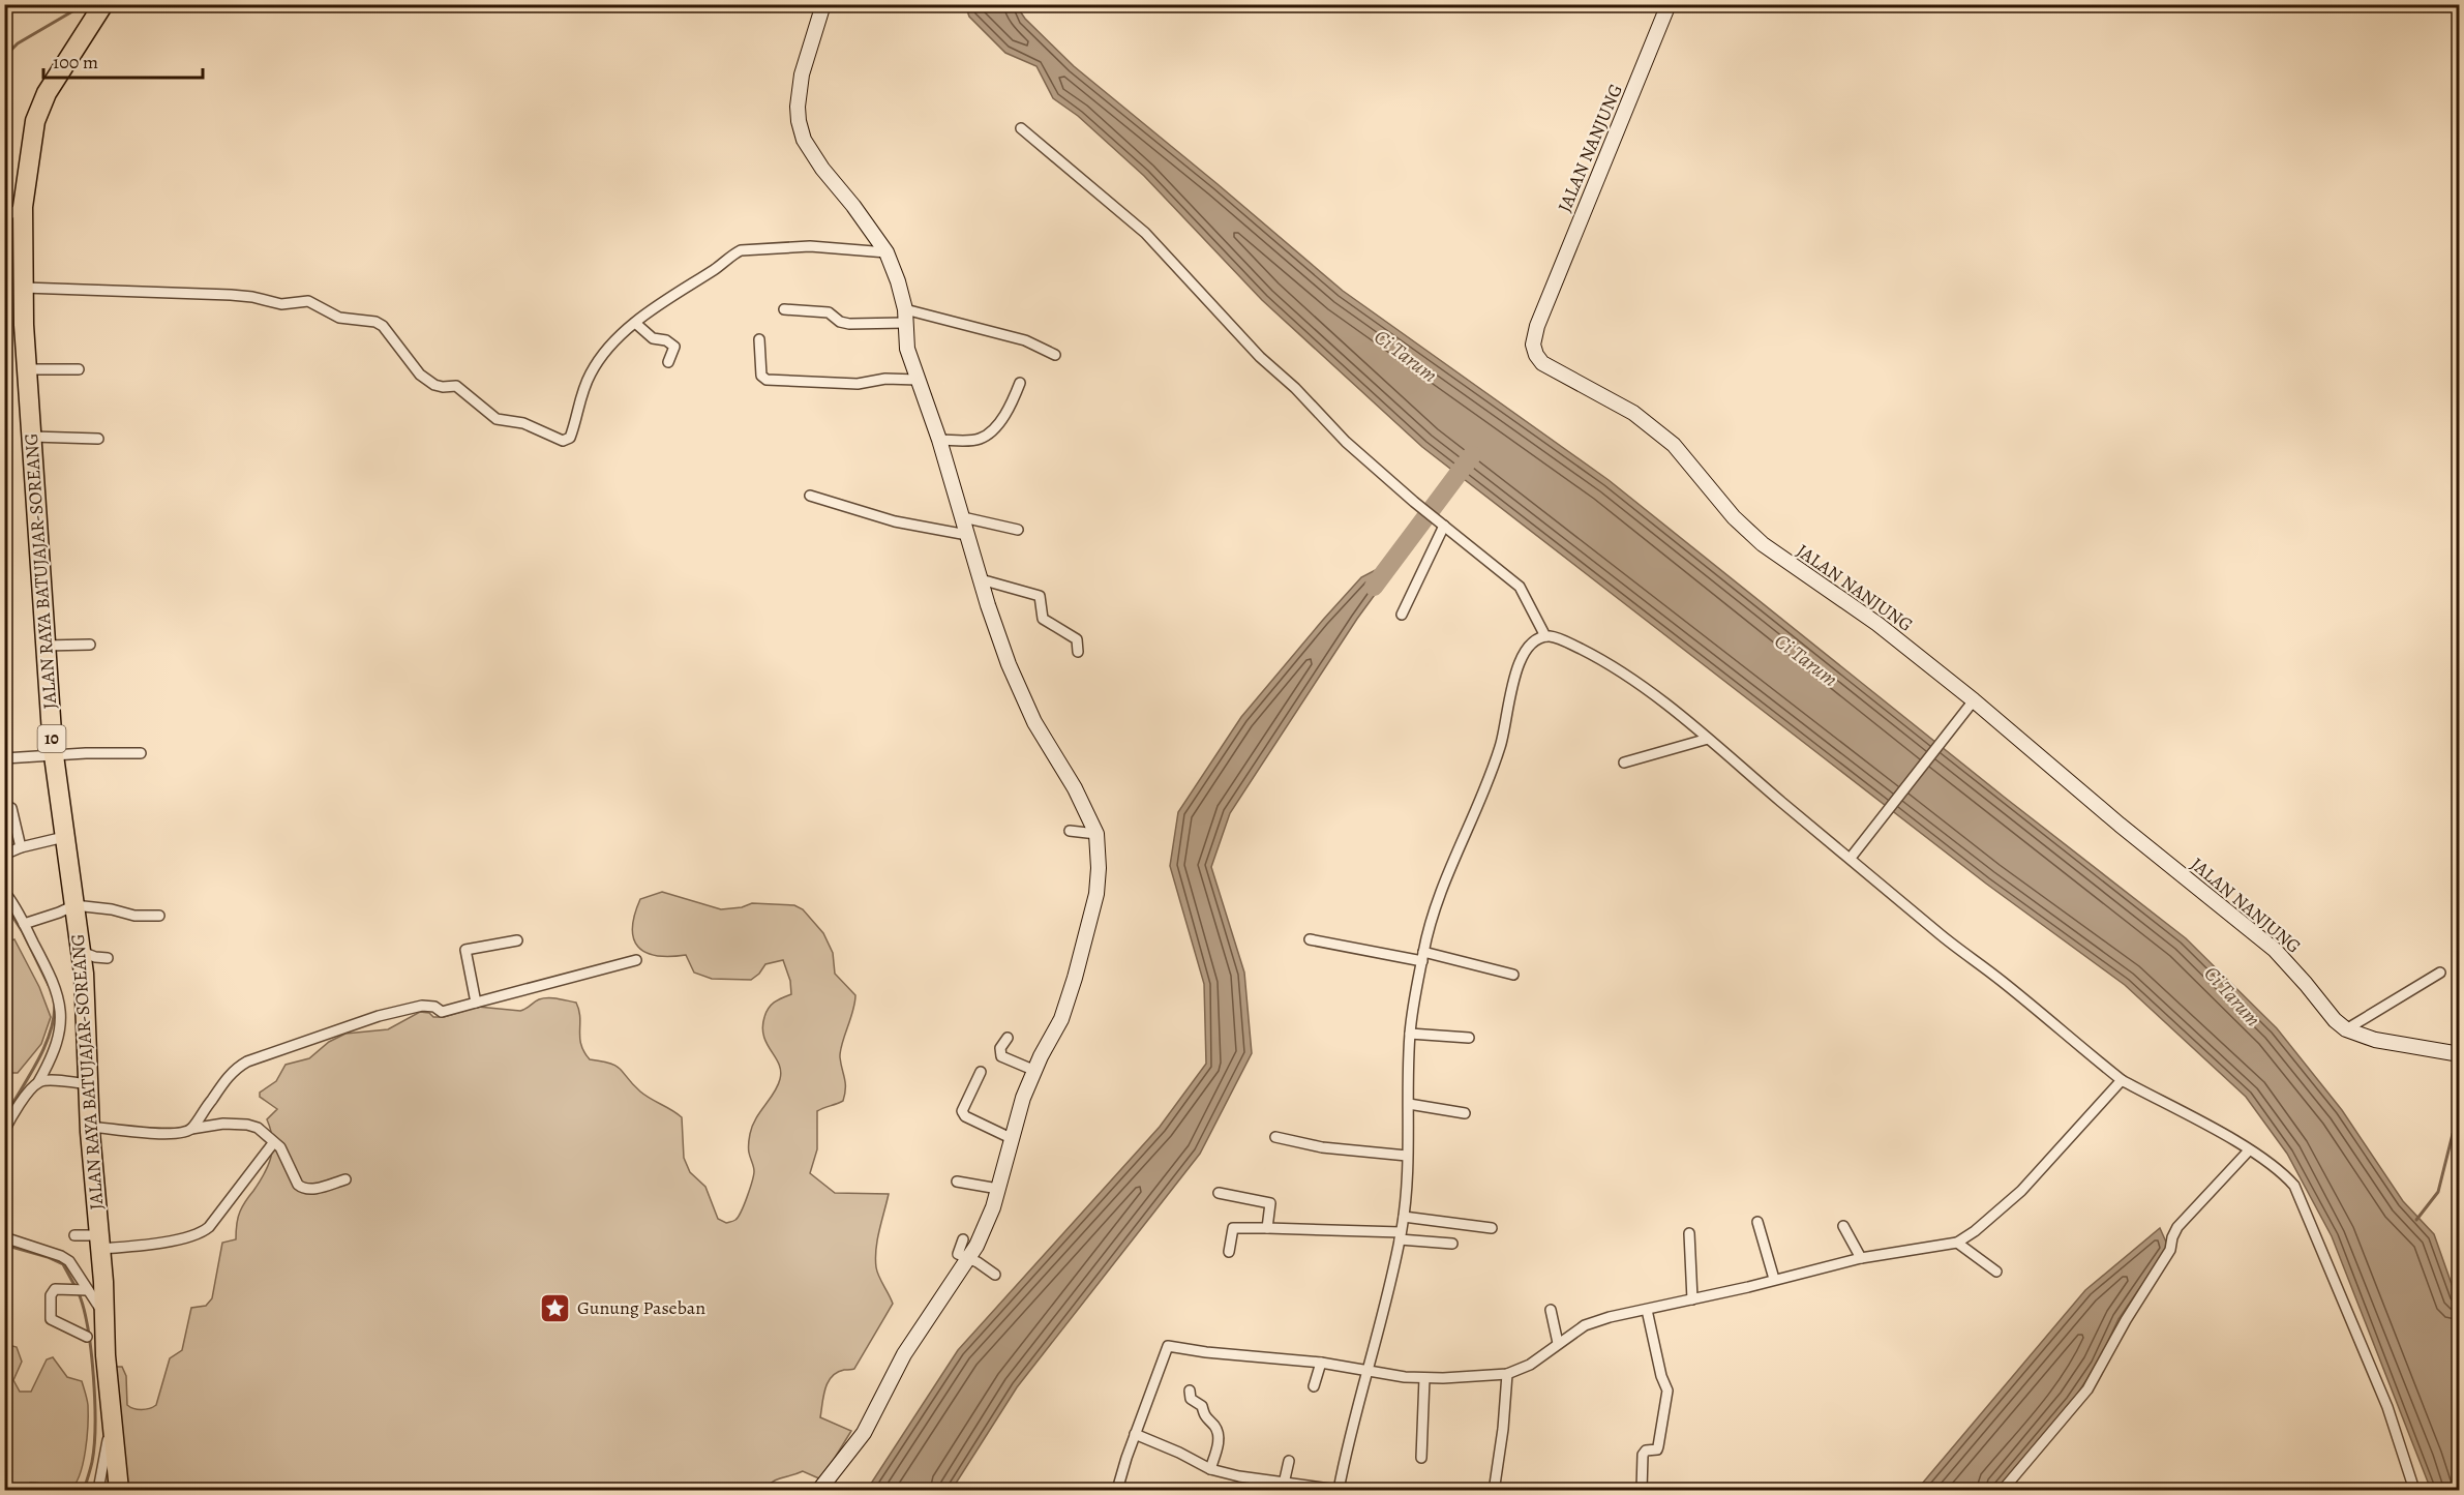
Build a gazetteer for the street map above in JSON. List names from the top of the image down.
{
  "streets": {
    "highway": ["JALAN RAYA BATUJAJAR-SOREANG", "10"],
    "street": ["JALAN NANJUNG"]
  },
  "water": ["Ci Tarum"],
  "places": {
    "place": ["Gunung Paseban"]
  },
  "scale_bar": "100 m"
}
